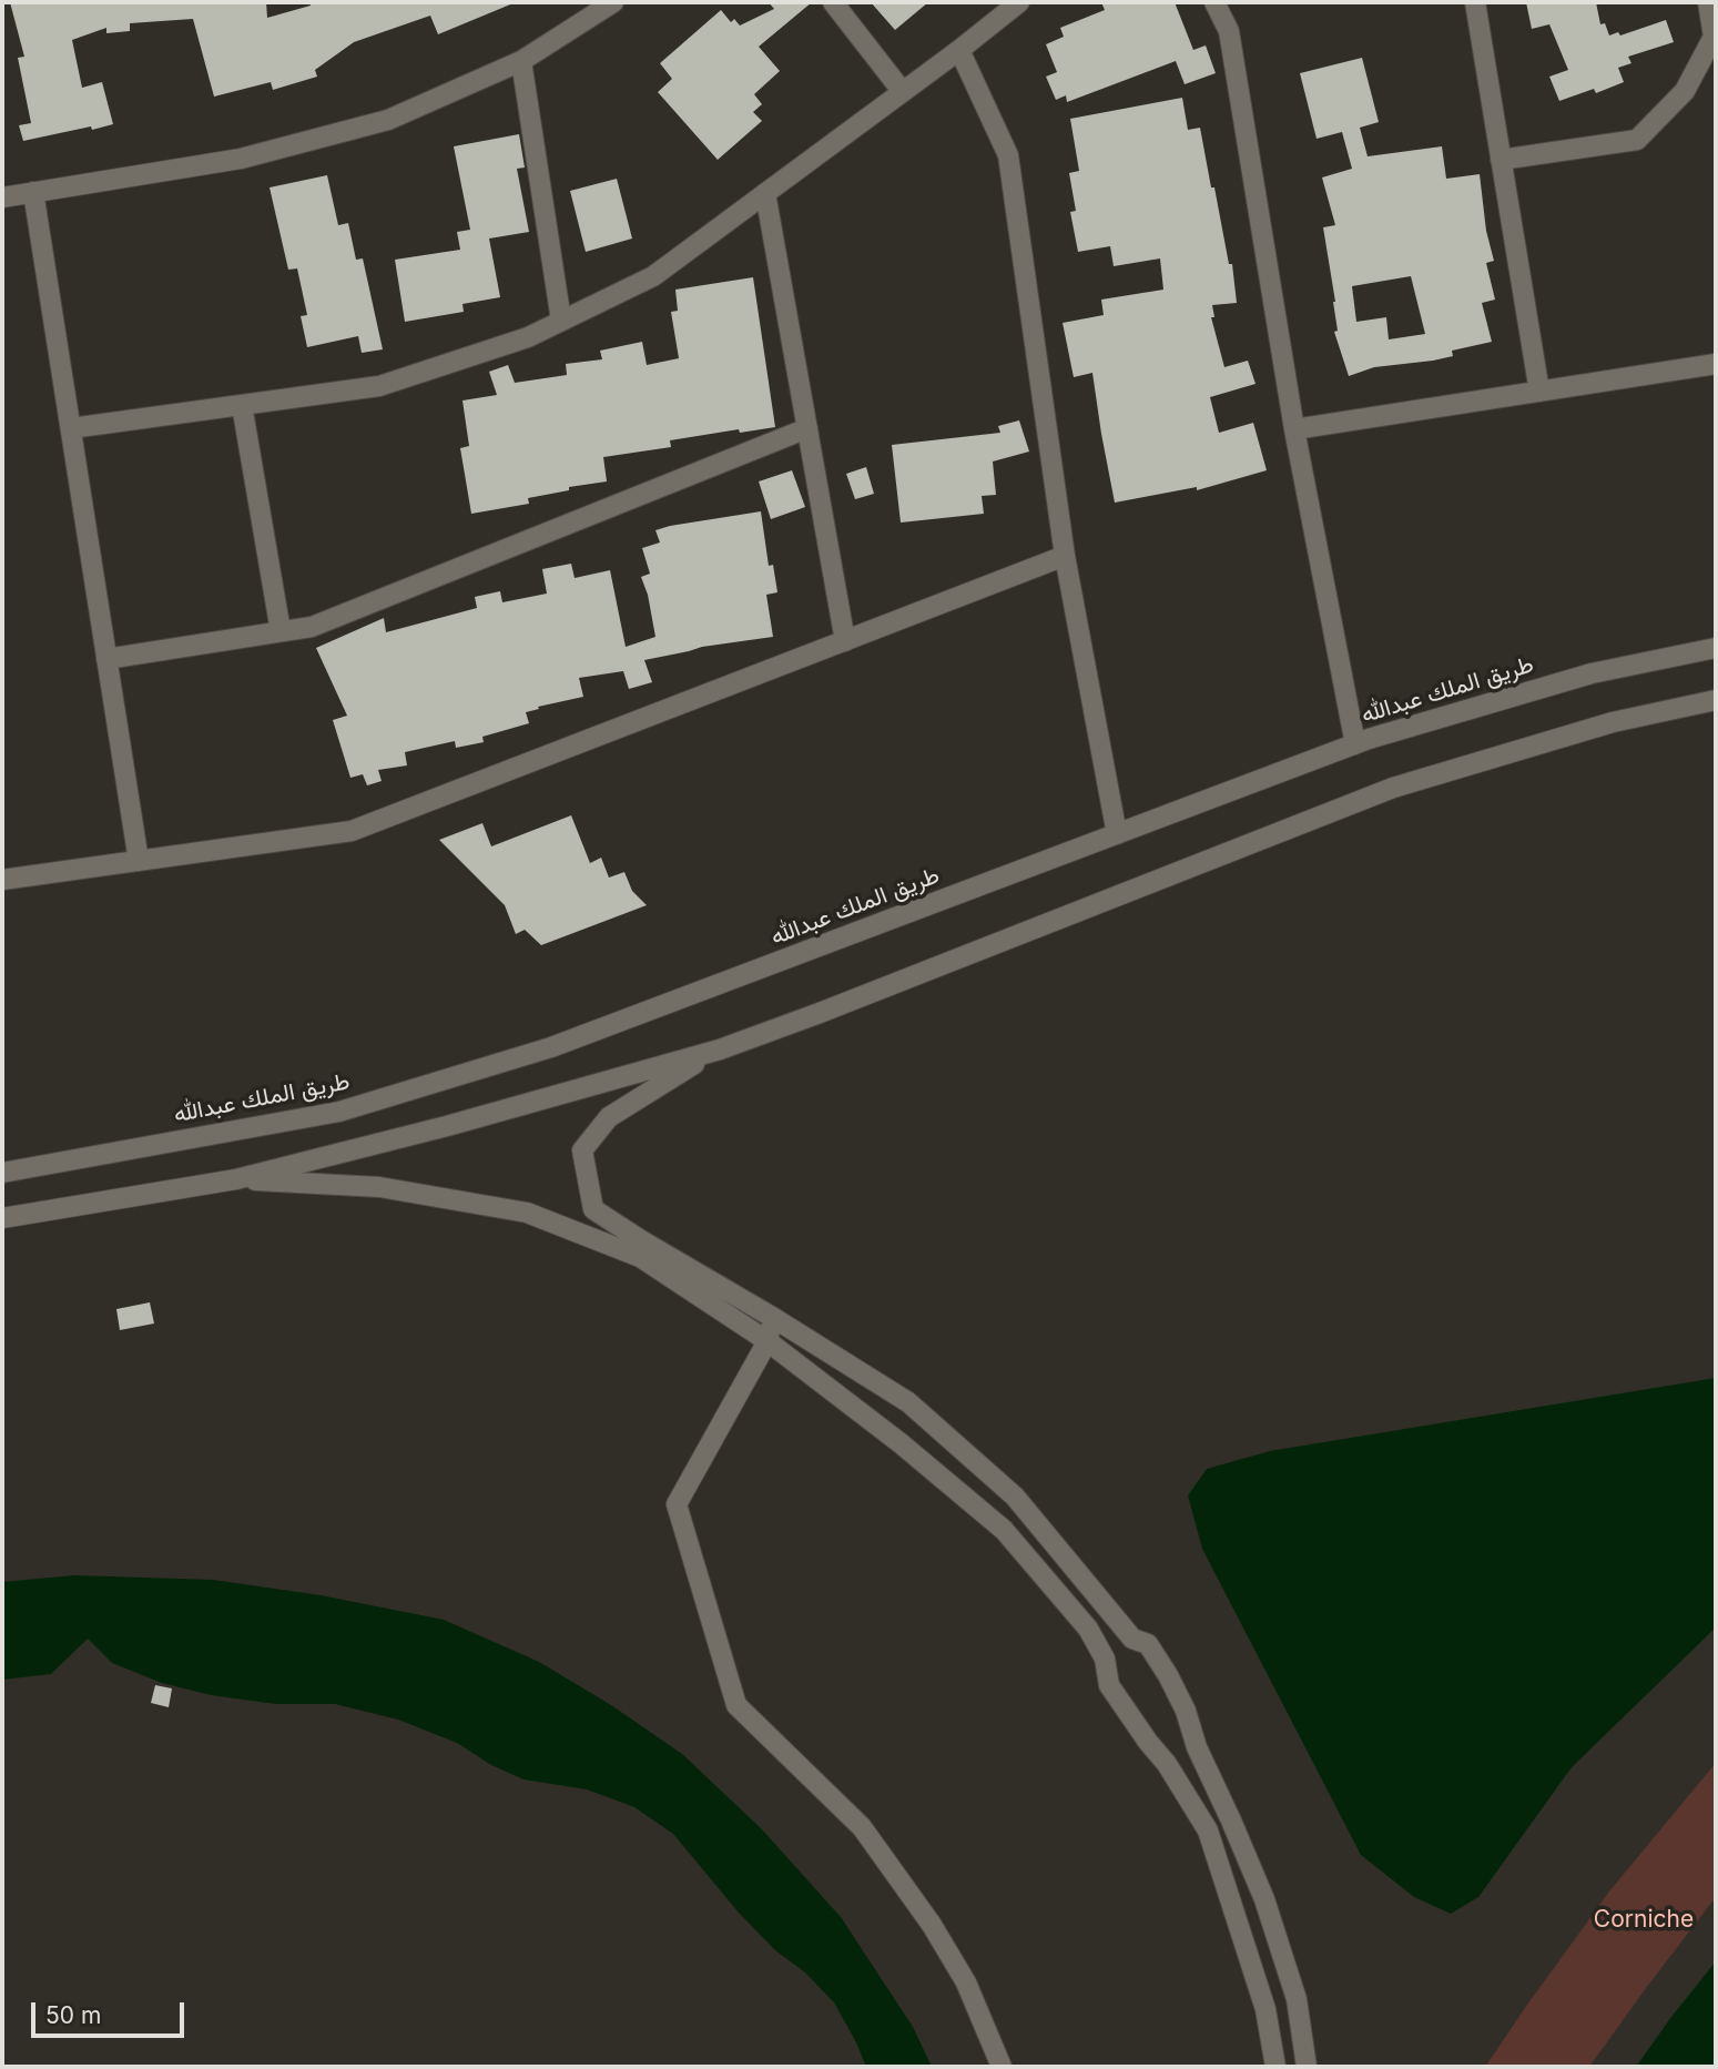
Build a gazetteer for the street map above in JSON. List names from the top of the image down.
{
  "streets": {
    "street": ["طريق الملك عبدالله"]
  },
  "parks": ["Corniche"],
  "scale_bar": "50 m"
}
